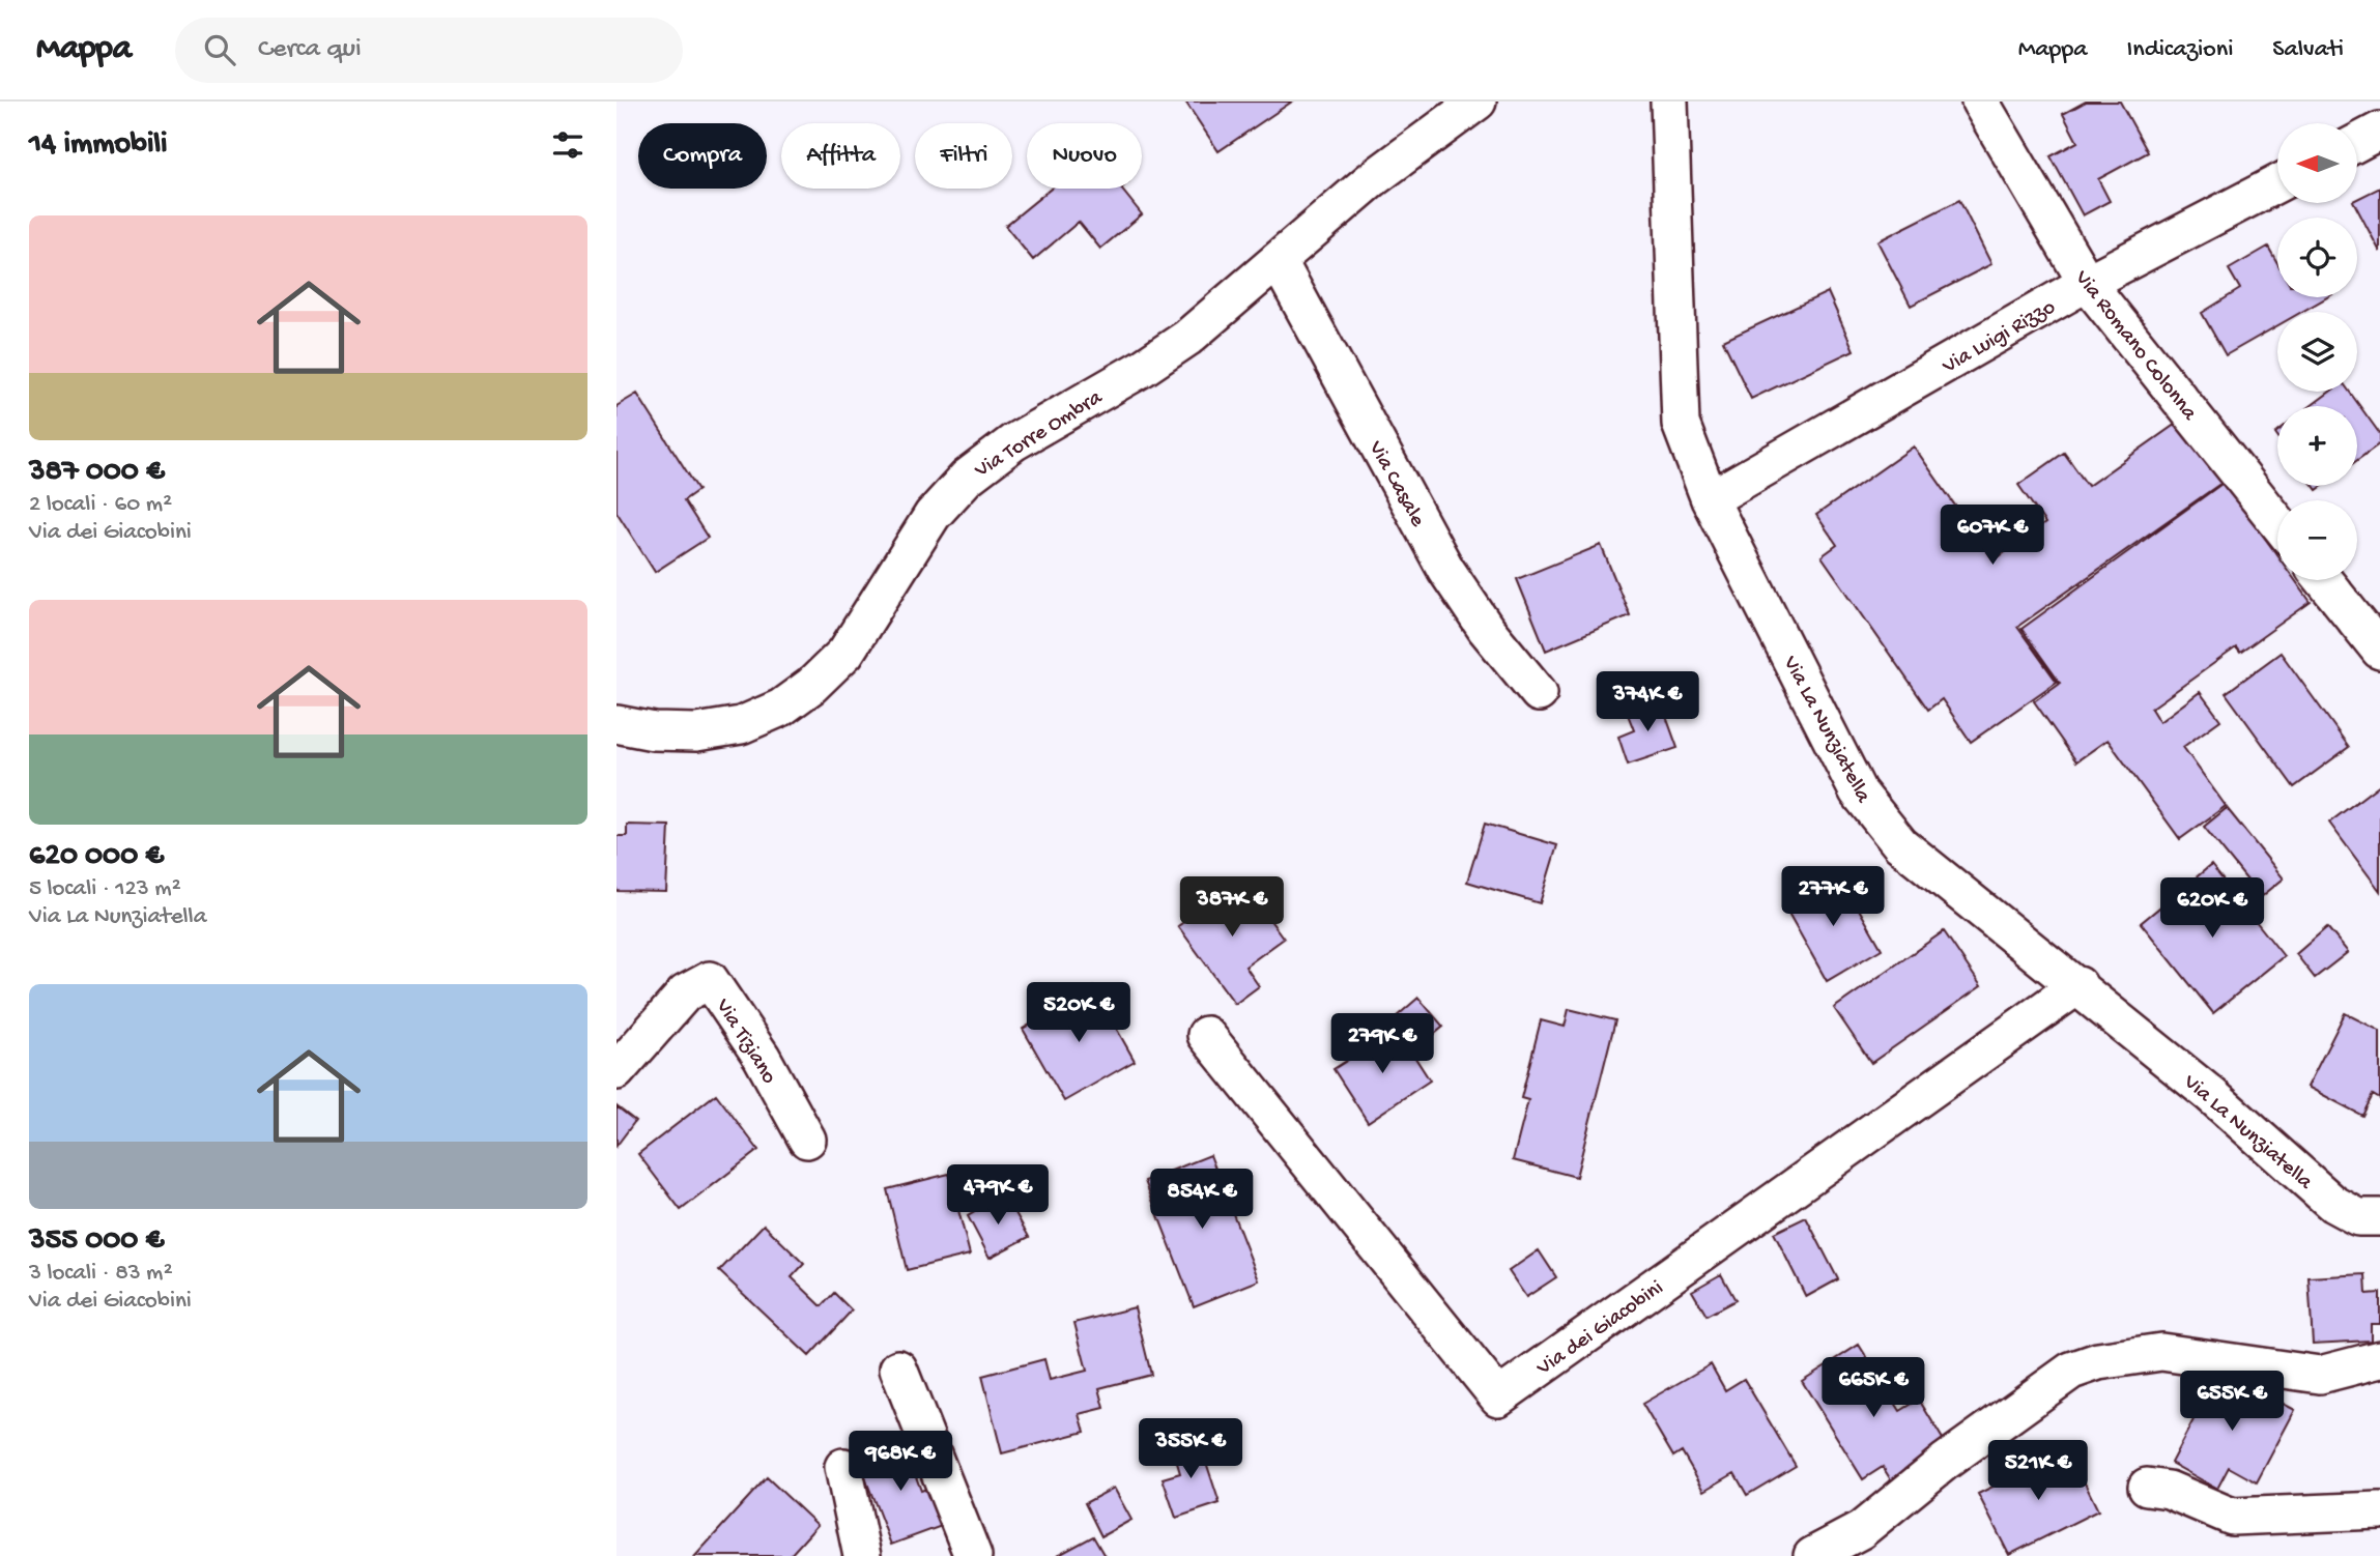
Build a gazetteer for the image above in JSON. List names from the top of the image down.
{
  "streets": {
    "street": [
      "Via Luigi Rizzo",
      "Via Romano Colonna",
      "Via Torre Ombra",
      "Via Casale",
      "Via La Nunziatella",
      "Via Tiziano",
      "Via dei Giacobini"
    ]
  },
  "crossings": [
    ["Via Luigi Rizzo", "Via Romano Colonna"],
    ["Via Luigi Rizzo", "Via La Nunziatella"],
    ["Via Torre Ombra", "Via Casale"],
    ["Via La Nunziatella", "Via dei Giacobini"]
  ],
  "north": "left",
  "page": {
    "header": "Mappa",
    "search": "Cerca qui",
    "nav": ["Mappa", "Indicazioni", "Salvati"],
    "heading": "14 immobili",
    "map_buttons": ["+", "−"],
    "chip": [
      "Compra",
      "Affitta",
      "Filtri",
      "Nuovo"
    ],
    "list": [
      {
        "name": "387 000 €",
        "note": "2 locali · 60 m² · Via dei Giacobini"
      },
      {
        "name": "620 000 €",
        "note": "5 locali · 123 m² · Via La Nunziatella"
      },
      {
        "name": "355 000 €",
        "note": "3 locali · 83 m² · Via dei Giacobini"
      }
    ],
    "price": [
      "607K €",
      "374K €",
      "277K €",
      "387K €",
      "620K €",
      "520K €",
      "279K €",
      "479K €",
      "854K €",
      "665K €",
      "655K €",
      "355K €",
      "968K €",
      "521K €"
    ]
  }
}
